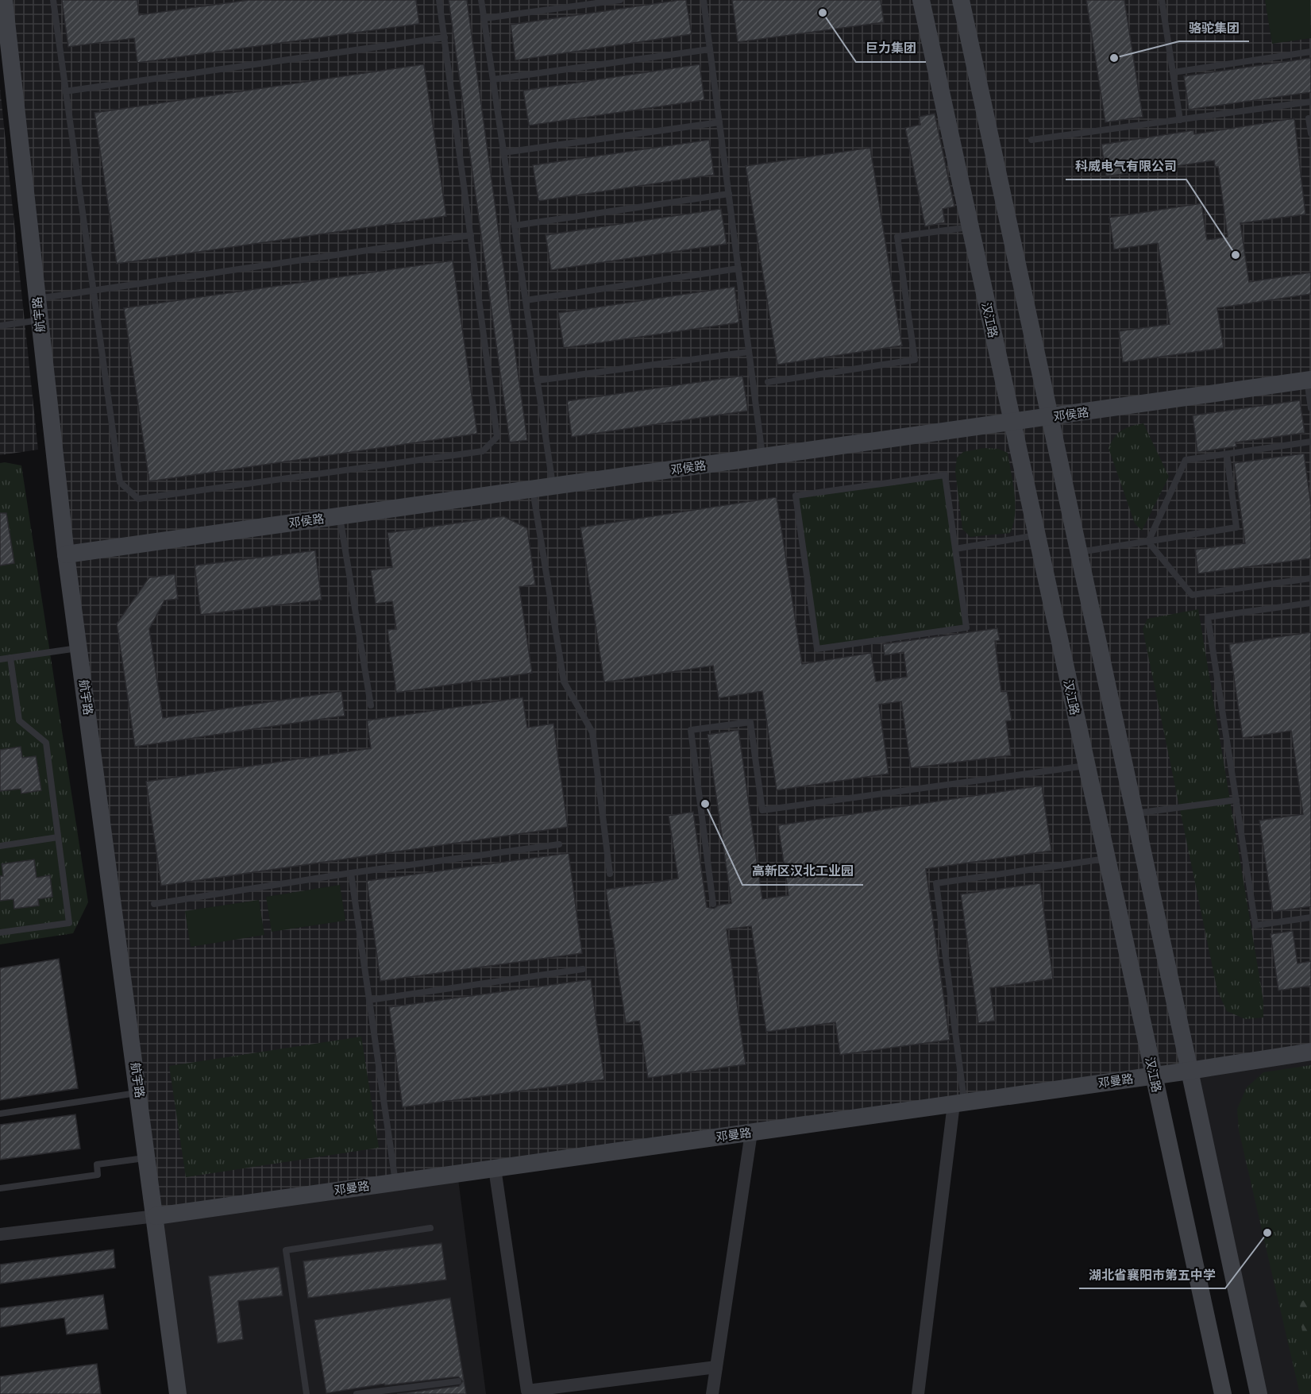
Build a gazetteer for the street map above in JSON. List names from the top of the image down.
{
  "streets": {
    "street": [
      "航宇路",
      "汉江路",
      "邓侯路",
      "邓曼路"
    ]
  },
  "crossings": [
    ["航宇路", "邓侯路"],
    ["航宇路", "邓曼路"],
    ["汉江路", "邓侯路"],
    ["汉江路", "邓曼路"]
  ],
  "places": [
    "巨力集团",
    "骆驼集团",
    "科威电气有限公司",
    "高新区汉北工业园",
    "湖北省襄阳市第五中学"
  ]
}
